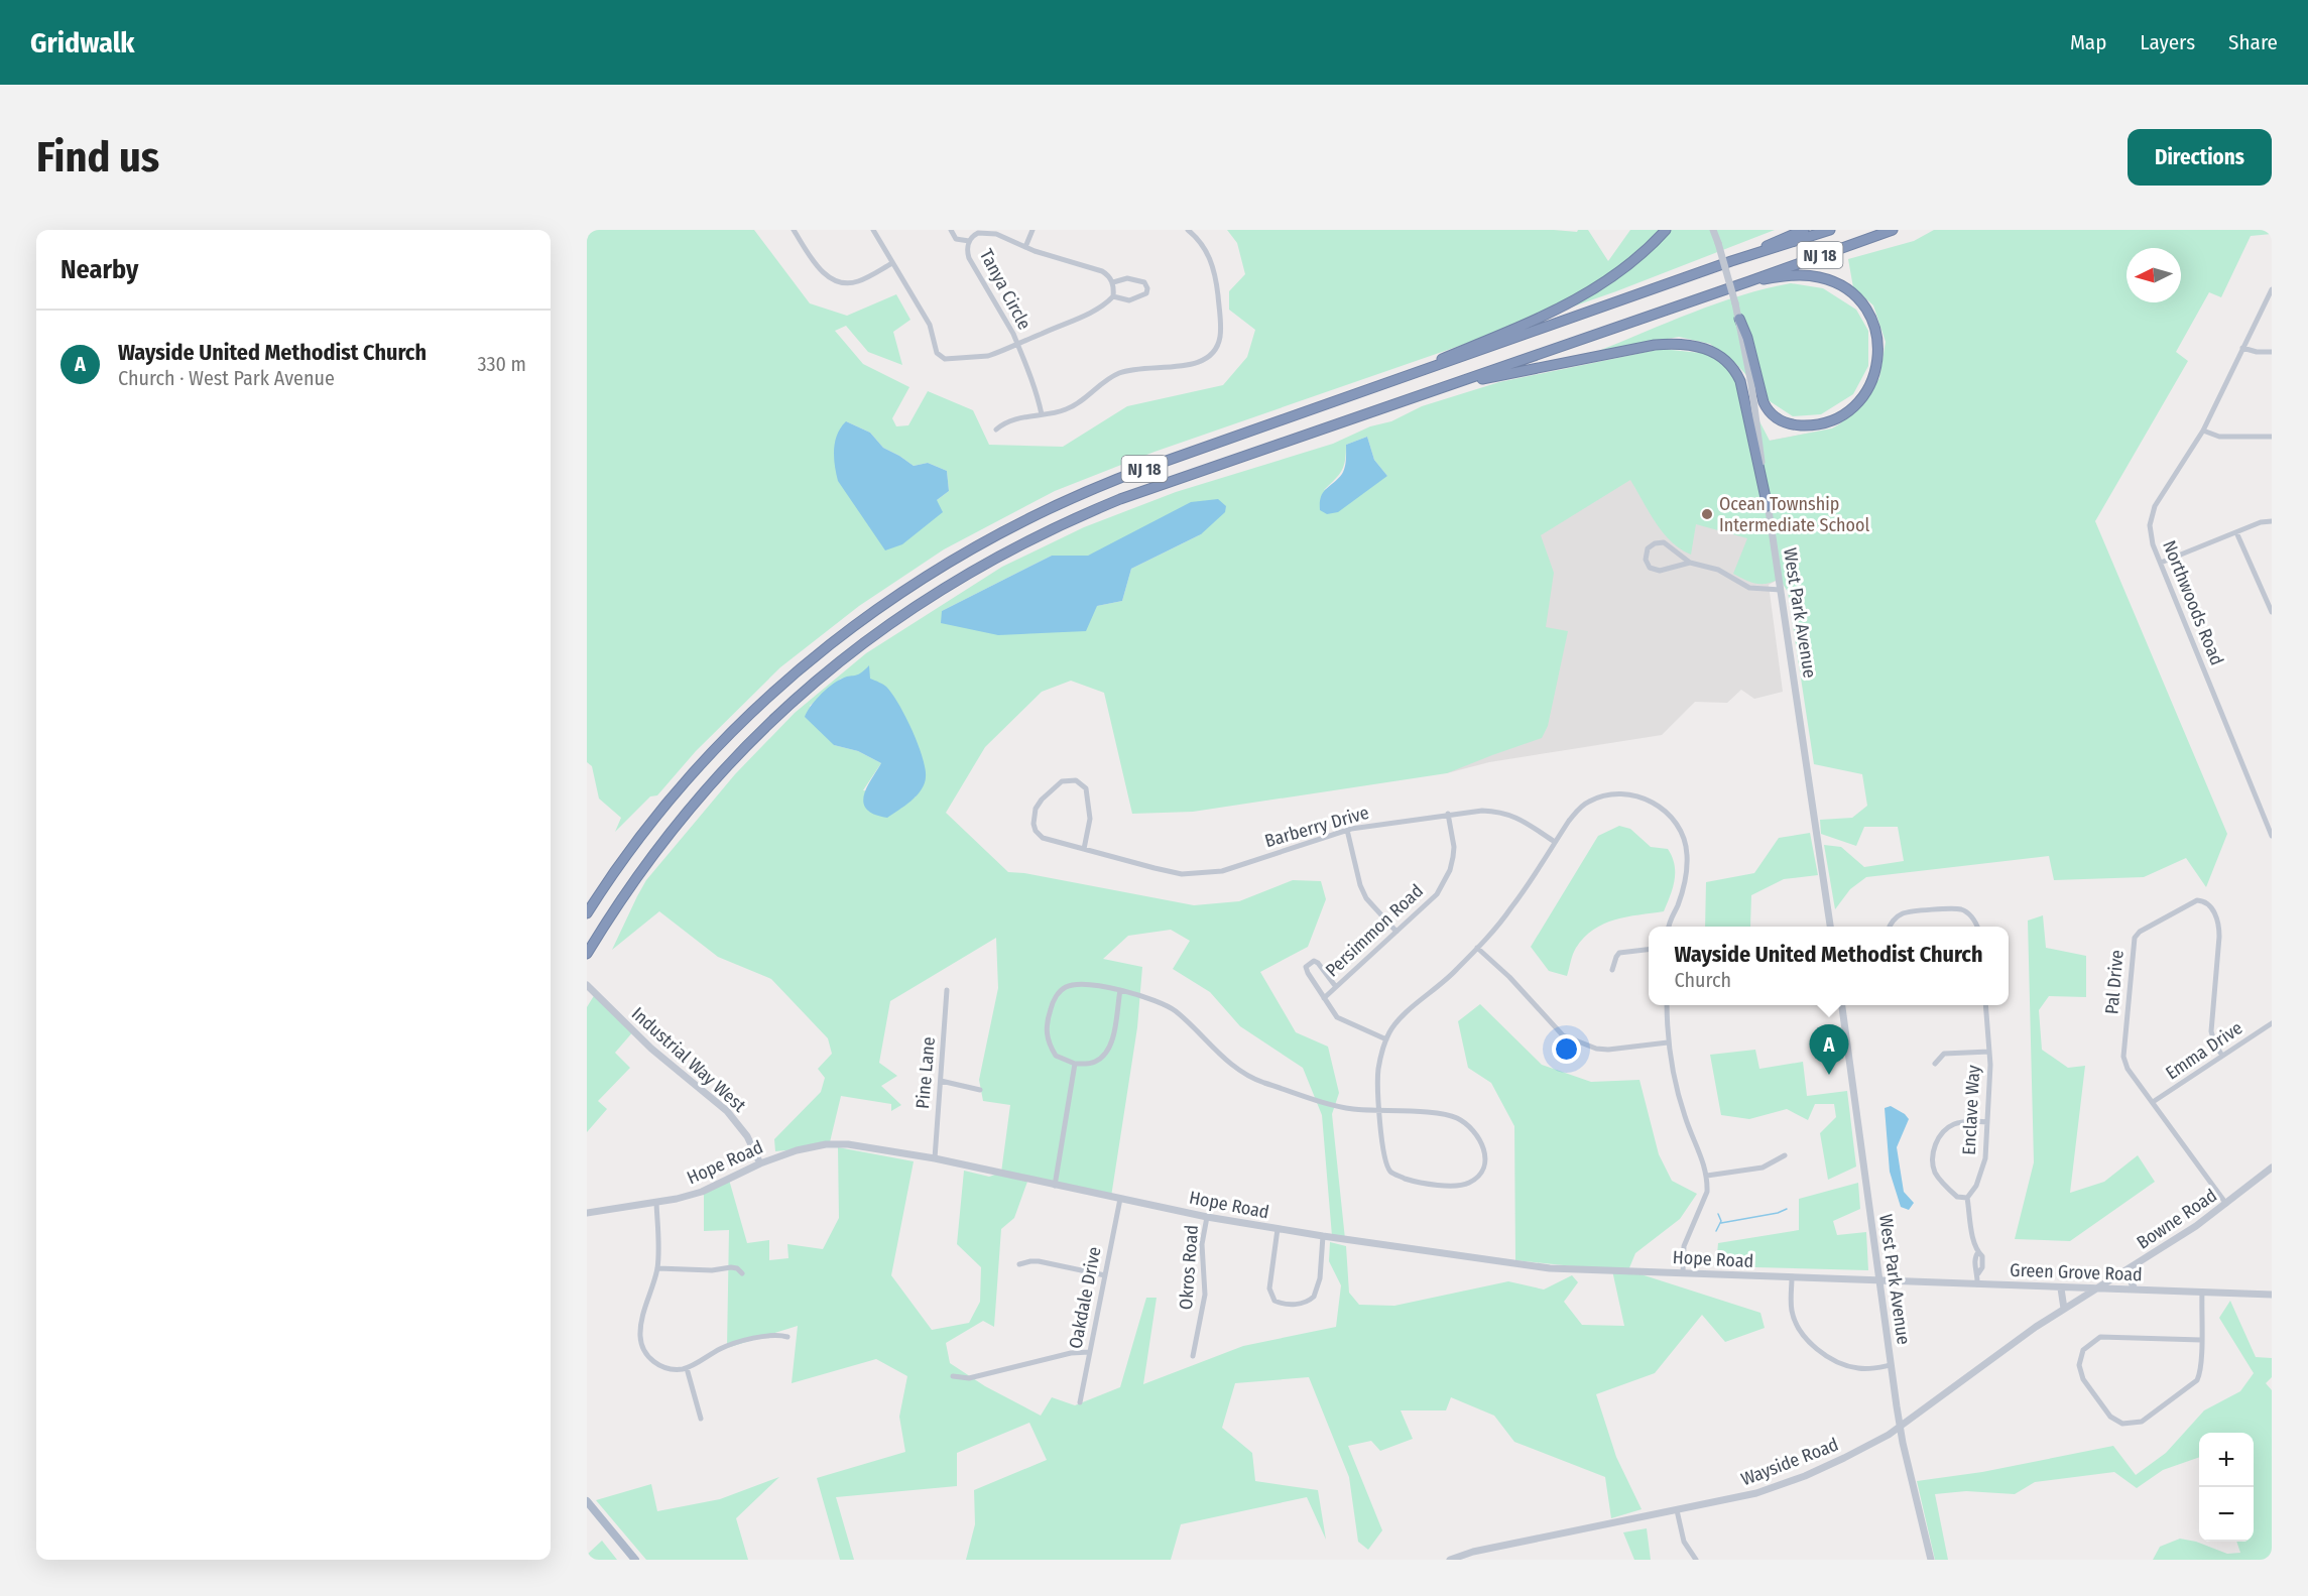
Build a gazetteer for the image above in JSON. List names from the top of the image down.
{
  "streets": {
    "highway": ["NJ 18"],
    "street": [
      "Tanya Circle",
      "Northwoods Road",
      "West Park Avenue",
      "Barberry Drive",
      "Persimmon Road",
      "Pal Drive",
      "Emma Drive",
      "Industrial Way West",
      "Pine Lane",
      "Enclave Way",
      "Hope Road",
      "Bowne Road",
      "Okros Road",
      "Green Grove Road",
      "Oakdale Drive",
      "Wayside Road"
    ]
  },
  "crossings": [
    ["West Park Avenue", "Hope Road"],
    ["West Park Avenue", "Green Grove Road"],
    ["West Park Avenue", "Wayside Road"],
    ["Barberry Drive", "Persimmon Road"],
    ["Pal Drive", "Emma Drive"],
    ["Pal Drive", "Bowne Road"],
    ["Industrial Way West", "Hope Road"],
    ["Pine Lane", "Hope Road"],
    ["Hope Road", "Okros Road"],
    ["Hope Road", "Green Grove Road"],
    ["Hope Road", "Oakdale Drive"],
    ["Bowne Road", "Green Grove Road"],
    ["Bowne Road", "Wayside Road"],
    ["Green Grove Road", "Wayside Road"]
  ],
  "places": ["Ocean Township Intermediate School"],
  "north": "left",
  "page": {
    "header": "Gridwalk",
    "nav": ["Map", "Layers", "Share"],
    "buttons": "Directions",
    "title": "Find us",
    "heading": "Nearby",
    "list": [
      {
        "mark": "A",
        "name": "Wayside United Methodist Church",
        "note": "Church · West Park Avenue",
        "value": "330 m"
      }
    ],
    "popup": ["Wayside United Methodist Church", "Church"],
    "pins": "A",
    "map_buttons": ["+", "−"]
  }
}
